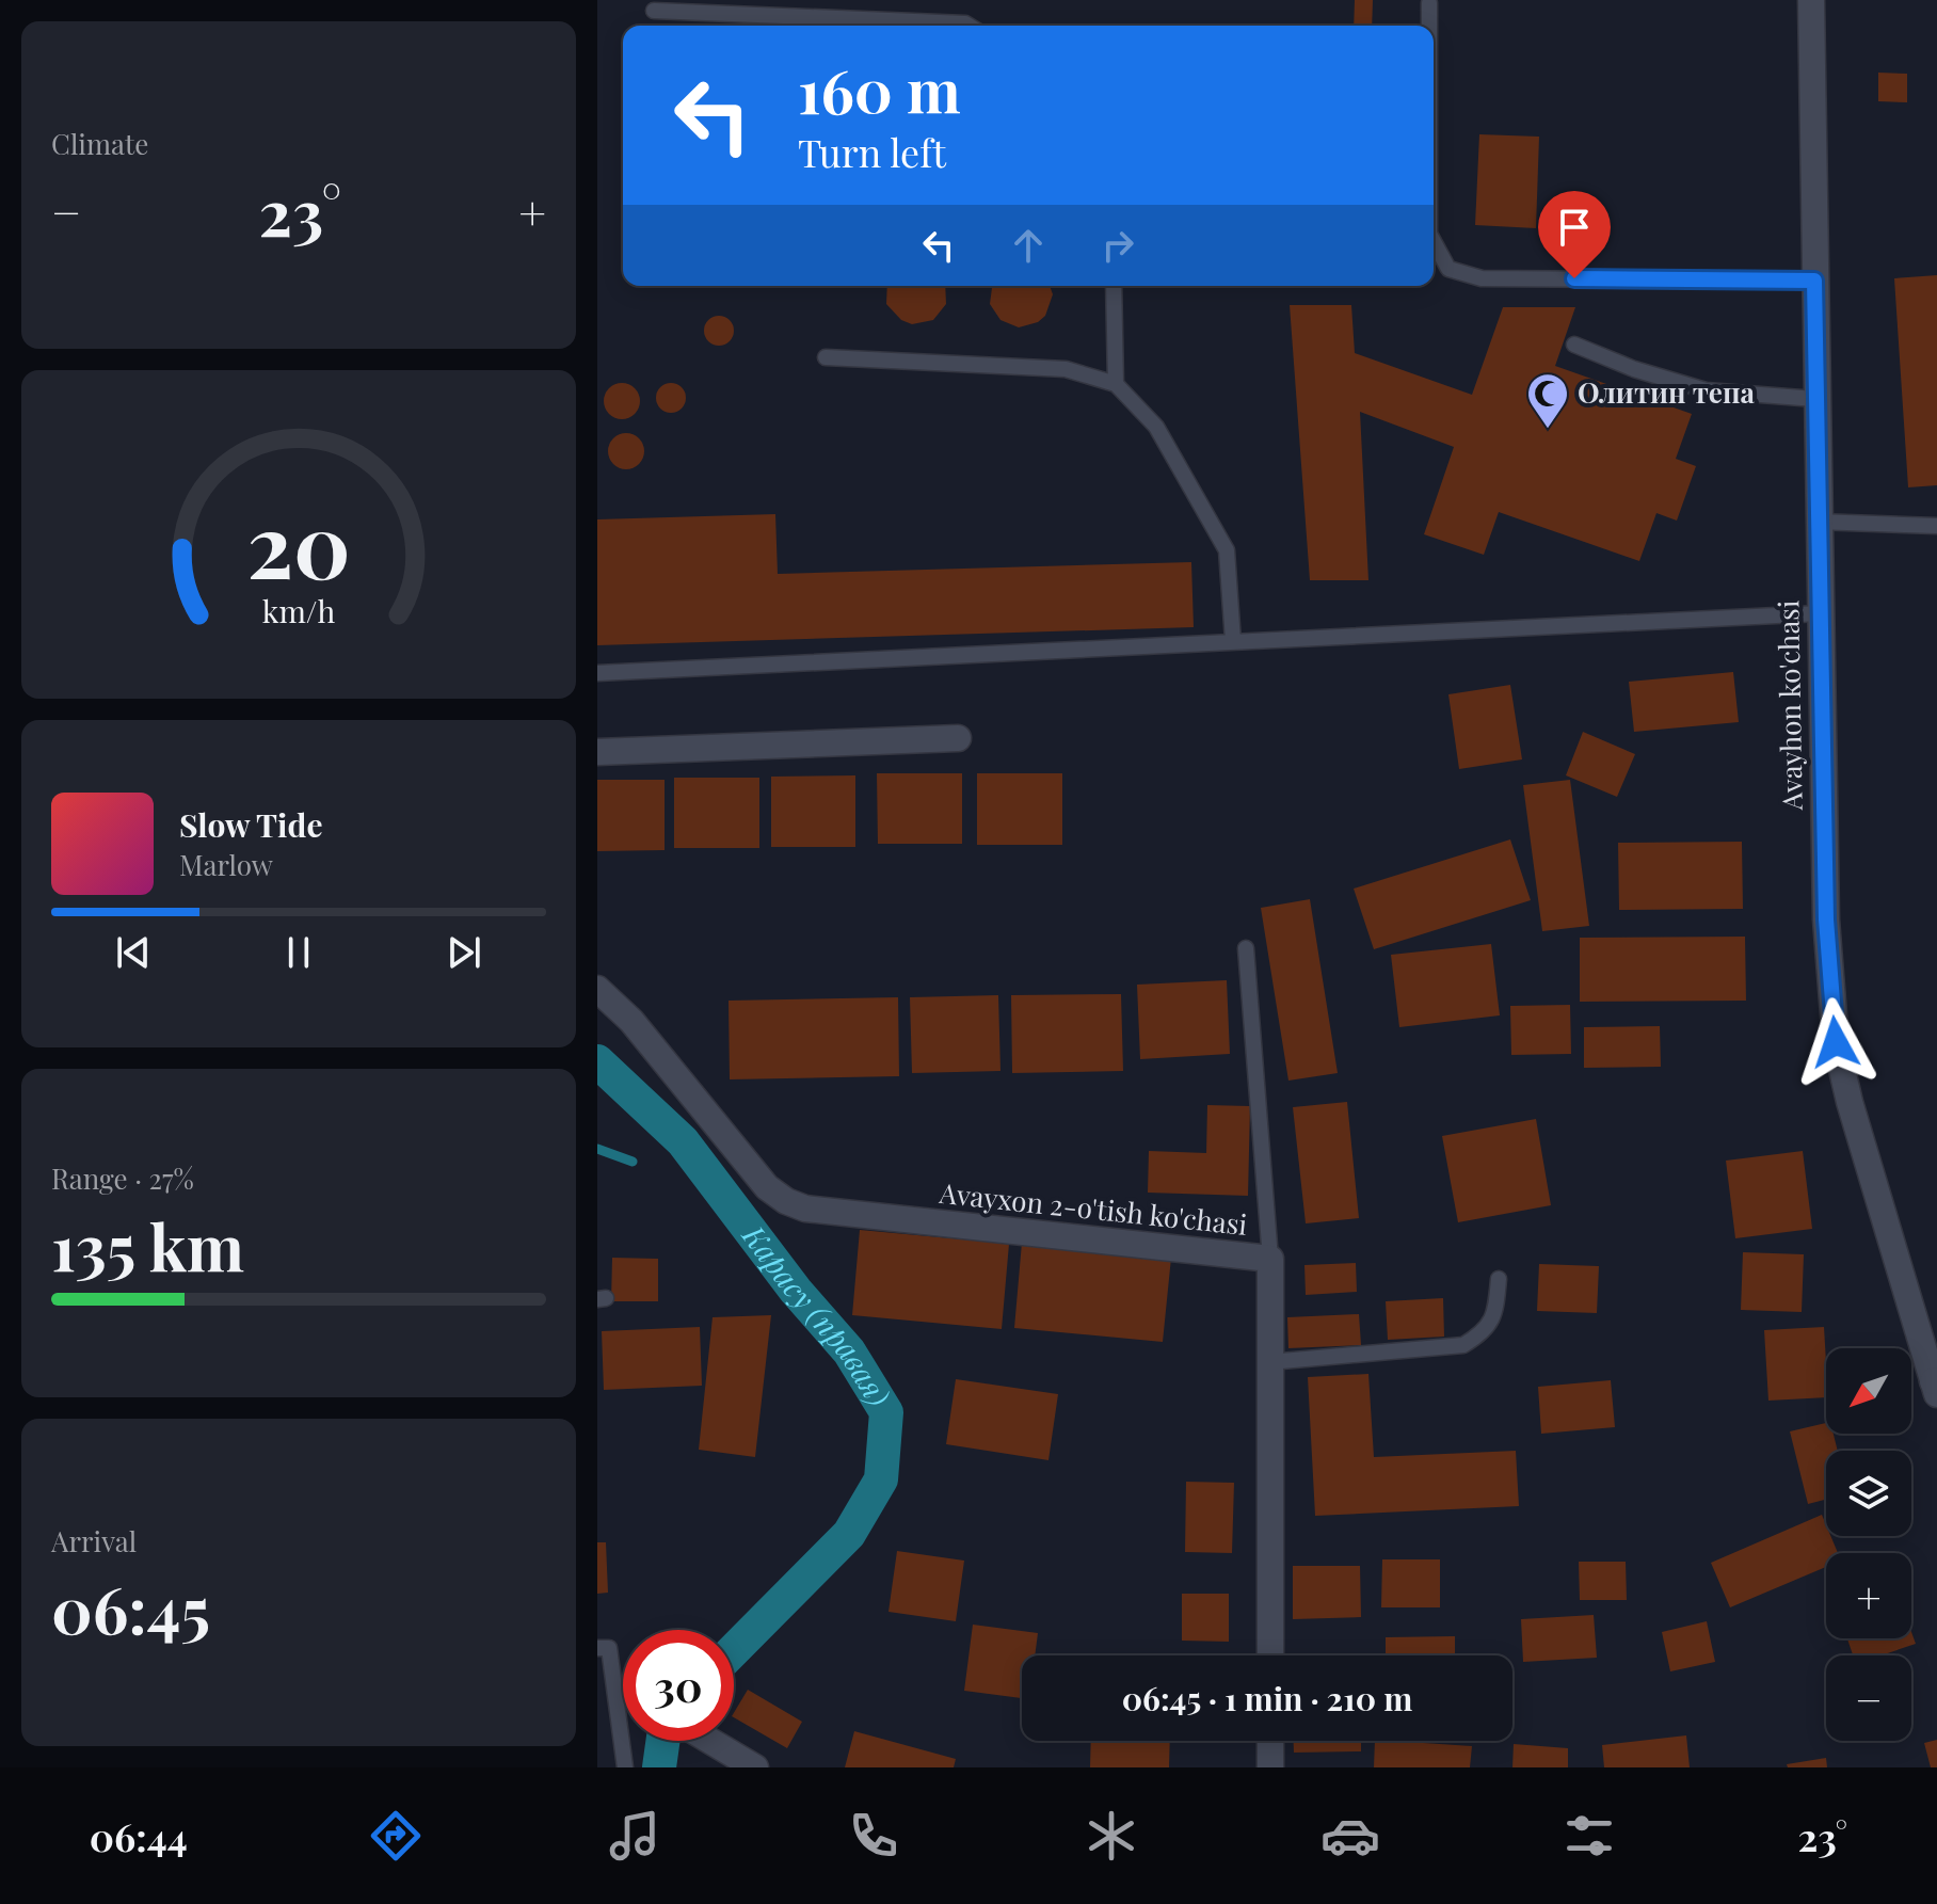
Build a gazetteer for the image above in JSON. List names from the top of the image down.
{
  "streets": {
    "street": ["Avayhon ko'chasi", "Avayxon 2-o'tish ko'chasi"]
  },
  "water": ["Карасу (правая)"],
  "places": {
    "mosque": ["Олитин тепа"]
  },
  "north": "bottom left",
  "page": {
    "tile": [
      "Climate",
      ["Range · 27%", "135 km"],
      ["Arrival", "06:45"]
    ],
    "turn": ["160 m", "Turn left"],
    "heat": ["−", "23°", "+"],
    "song": ["Slow Tide", "Marlow"],
    "map_buttons": ["+", "−"],
    "limit": "30",
    "trip": "06:45 · 1 min · 210 m",
    "tabs": ["06:44", "23°"],
    "gauge": ["20", "km/h"]
  }
}
